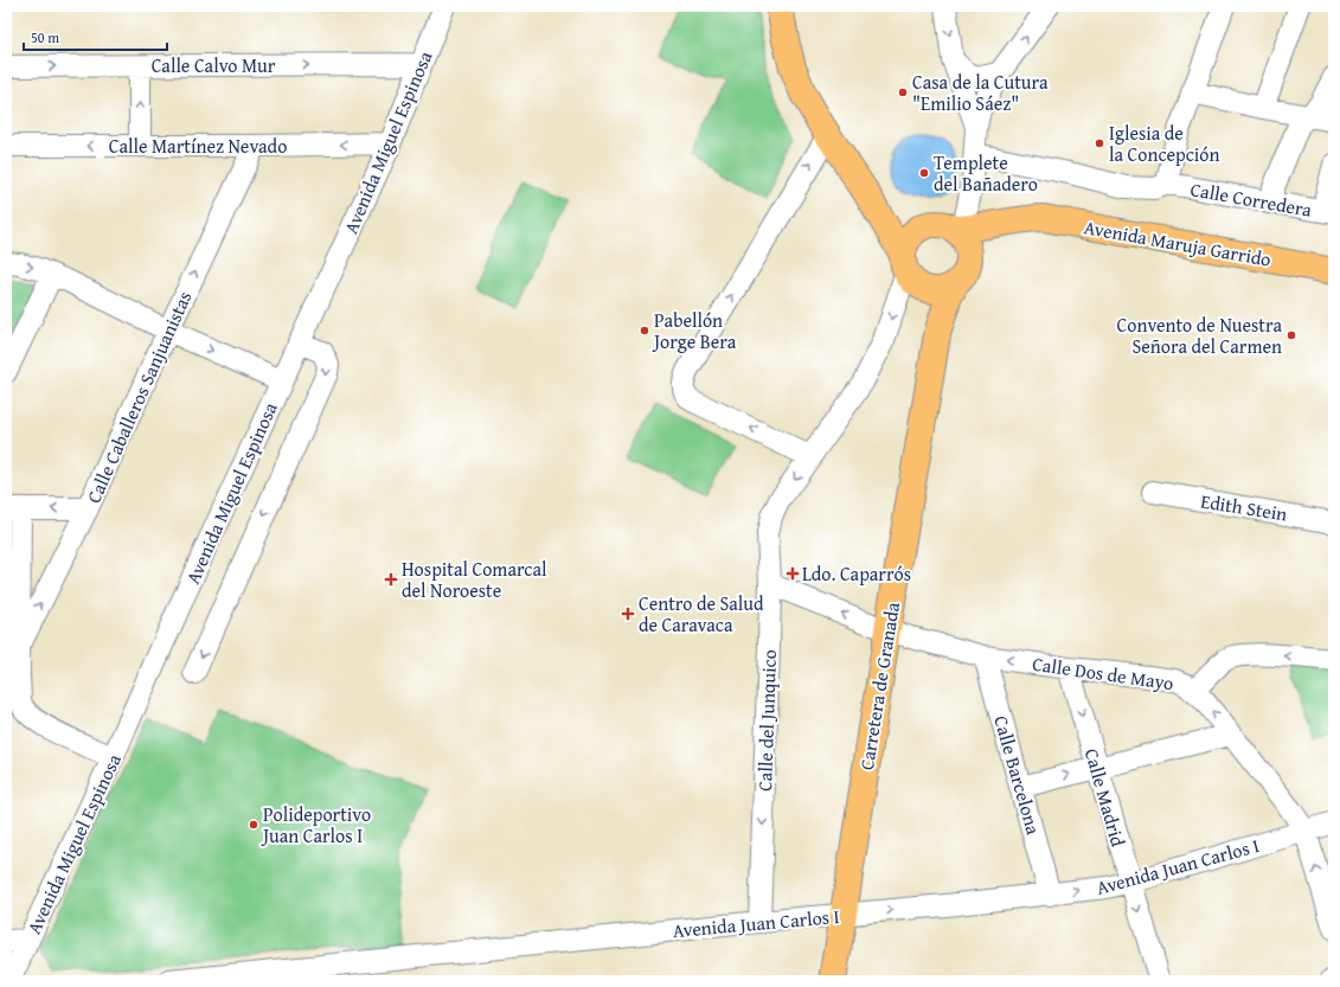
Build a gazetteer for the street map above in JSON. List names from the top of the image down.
{
  "streets": {
    "main road": ["Avenida Maruja Garrido", "Carretera de Granada"],
    "street": [
      "Calle Calvo Mur",
      "Avenida Miguel Espinosa",
      "Calle Martínez Nevado",
      "Calle Corredera",
      "Calle Caballeros Sanjuanistas",
      "Edith Stein",
      "Calle Dos de Mayo",
      "Calle del Junquico",
      "Calle Barcelona",
      "Calle Madrid",
      "Avenida Juan Carlos I"
    ]
  },
  "crossings": [
    ["Calle Calvo Mur", "Avenida Miguel Espinosa"],
    ["Avenida Miguel Espinosa", "Calle Martínez Nevado"],
    ["Calle Martínez Nevado", "Calle Caballeros Sanjuanistas"],
    ["Avenida Maruja Garrido", "Carretera de Granada"],
    ["Avenida Maruja Garrido", "Calle del Junquico"],
    ["Calle Dos de Mayo", "Carretera de Granada"],
    ["Calle Dos de Mayo", "Calle del Junquico"],
    ["Calle Dos de Mayo", "Calle Barcelona"],
    ["Calle Dos de Mayo", "Calle Madrid"],
    ["Calle Dos de Mayo", "Avenida Juan Carlos I"],
    ["Carretera de Granada", "Calle del Junquico"],
    ["Carretera de Granada", "Avenida Juan Carlos I"],
    ["Calle del Junquico", "Avenida Juan Carlos I"],
    ["Calle Barcelona", "Avenida Juan Carlos I"],
    ["Calle Madrid", "Avenida Juan Carlos I"]
  ],
  "one_way": [
    "Calle Calvo Mur",
    "Calle Martínez Nevado",
    "Calle Dos de Mayo",
    "Calle del Junquico",
    "Calle Madrid"
  ],
  "places": {
    "other": [
      "Casa de la Cutura \"Emilio Sáez\"",
      "Iglesia de la Concepción",
      "Templete del Bañadero",
      "Pabellón Jorge Bera",
      "Convento de Nuestra Señora del Carmen",
      "Polideportivo Juan Carlos I"
    ],
    "health": ["Ldo. Caparrós", "Hospital Comarcal del Noroeste", "Centro de Salud de Caravaca"]
  },
  "scale_bar": "50 m"
}
